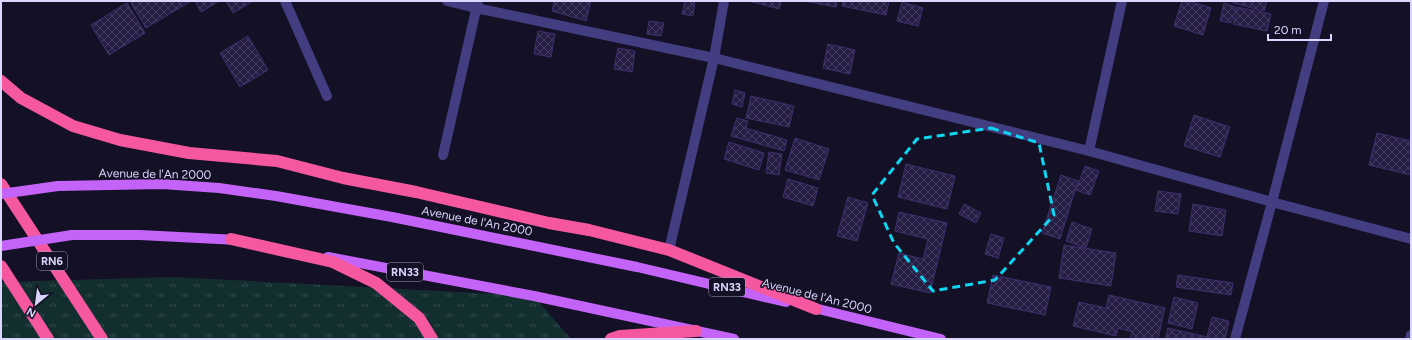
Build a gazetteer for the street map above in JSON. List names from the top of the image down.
{
  "streets": {
    "highway": ["RN6"],
    "main road": ["Avenue de l'An 2000", "RN33"]
  },
  "scale_bar": "20 m",
  "north": "bottom left"
}
